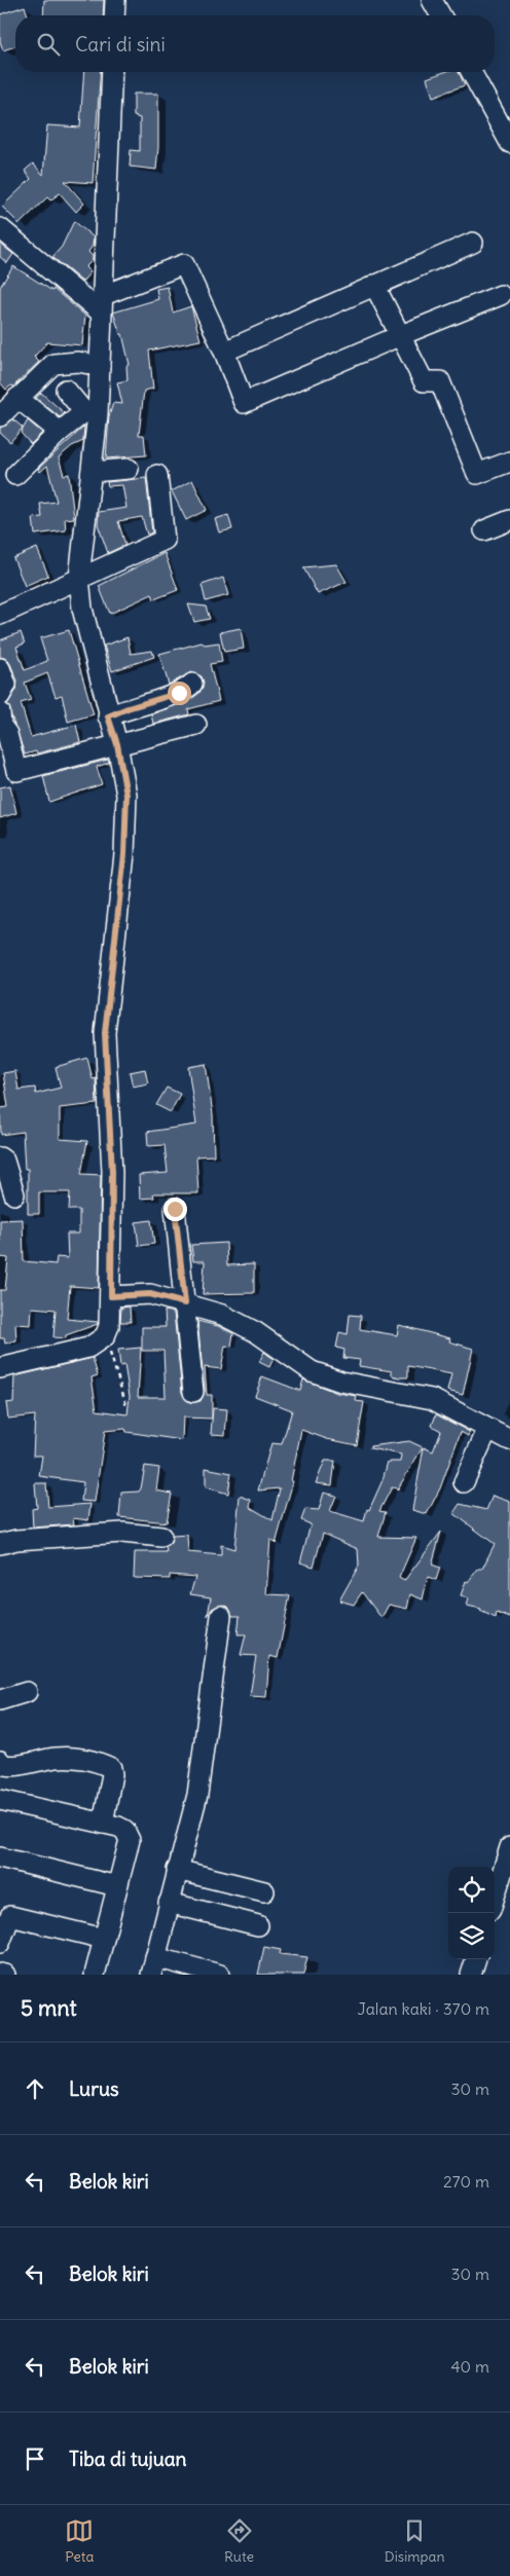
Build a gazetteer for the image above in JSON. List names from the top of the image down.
{
  "page": {
    "search": "Cari di sini",
    "heading": ["5 mnt", "Jalan kaki · 370 m"],
    "list": [
      ["Lurus", "30 m"],
      ["Belok kiri", "270 m"],
      ["Belok kiri", "30 m"],
      ["Belok kiri", "40 m"],
      "Tiba di tujuan"
    ],
    "nav": ["Peta", "Rute", "Disimpan"]
  }
}
